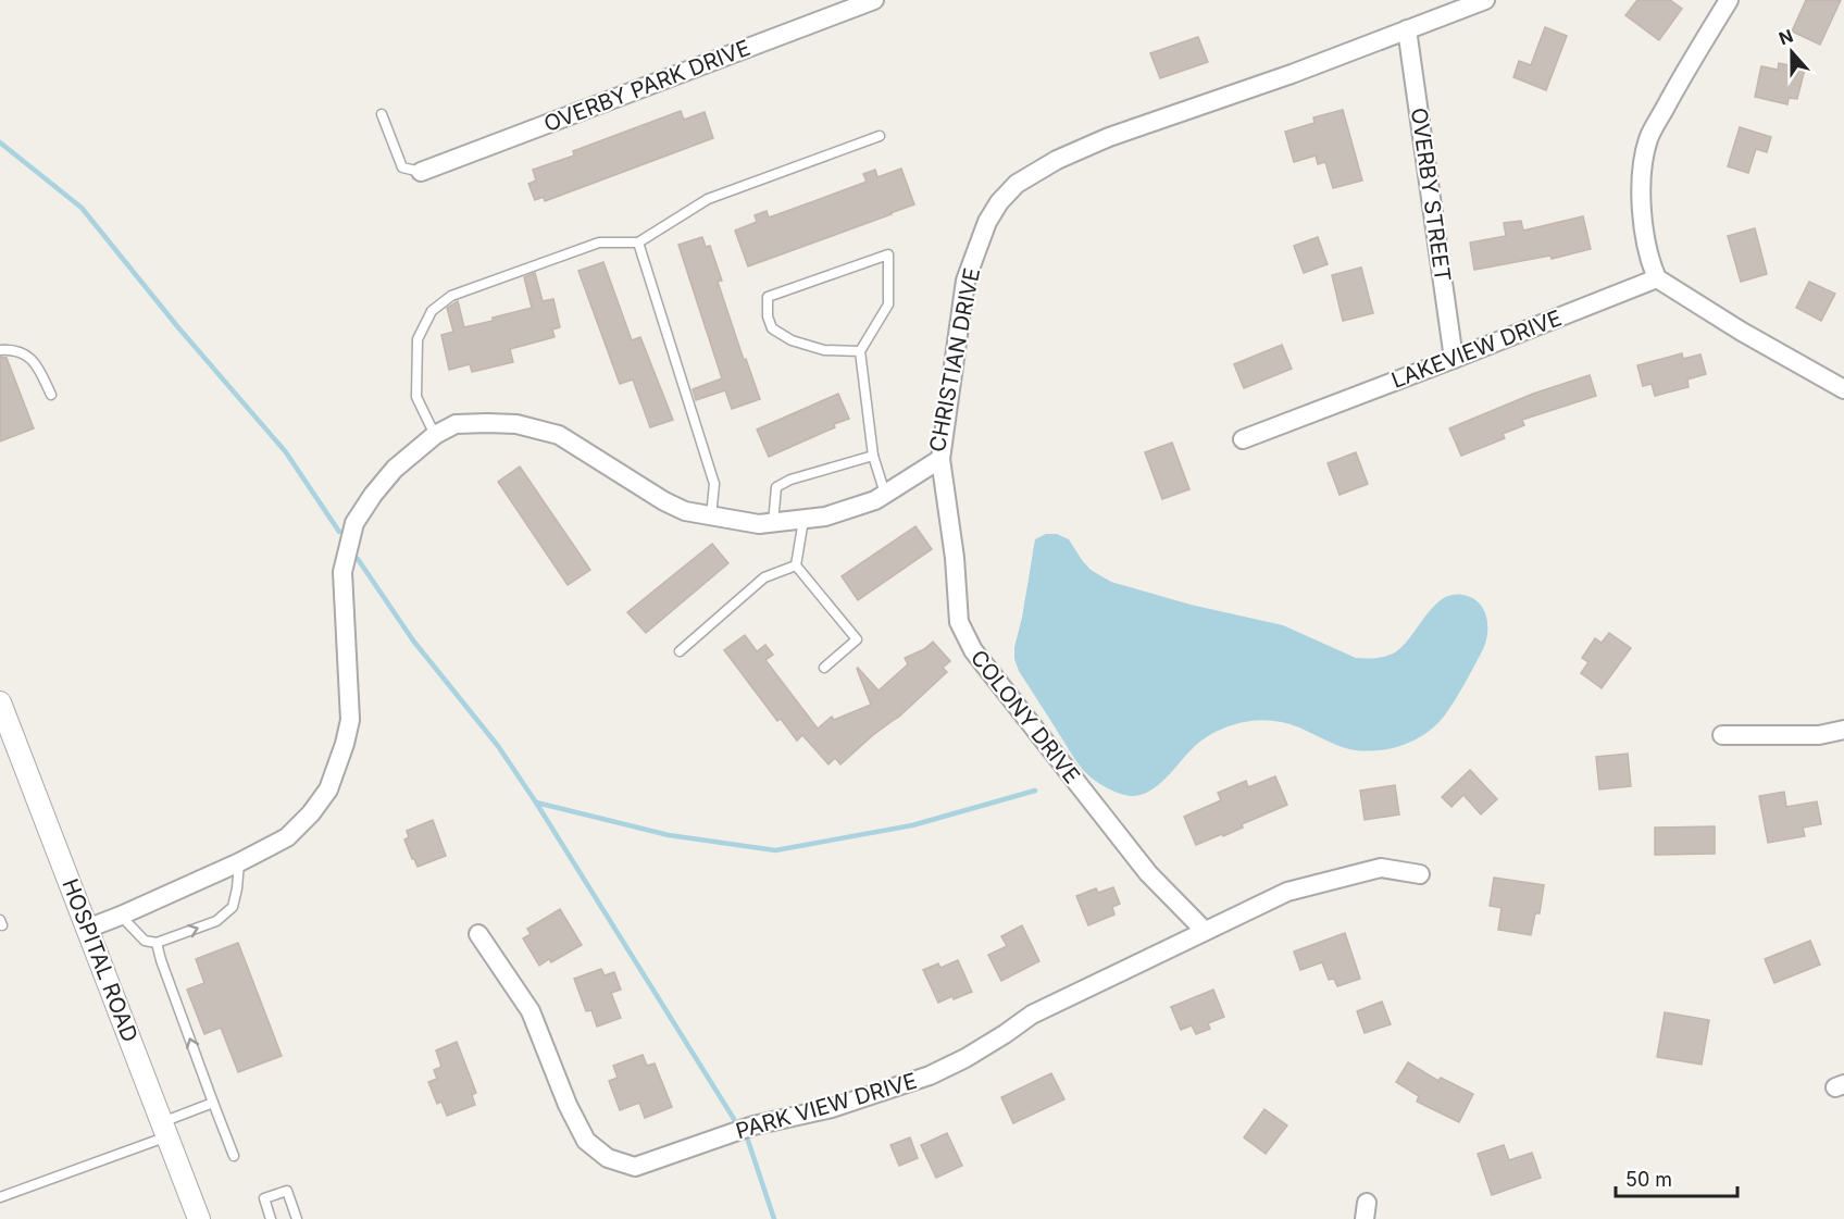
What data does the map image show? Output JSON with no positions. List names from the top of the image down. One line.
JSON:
{"streets":{"street":["OVERBY PARK DRIVE","OVERBY STREET","LAKEVIEW DRIVE","CHRISTIAN DRIVE","COLONY DRIVE","HOSPITAL ROAD","PARK VIEW DRIVE"]},"crossings":[["OVERBY STREET","LAKEVIEW DRIVE"],["OVERBY STREET","CHRISTIAN DRIVE"],["CHRISTIAN DRIVE","COLONY DRIVE"],["CHRISTIAN DRIVE","HOSPITAL ROAD"],["COLONY DRIVE","PARK VIEW DRIVE"]],"scale_bar":"50 m","north":"top"}
